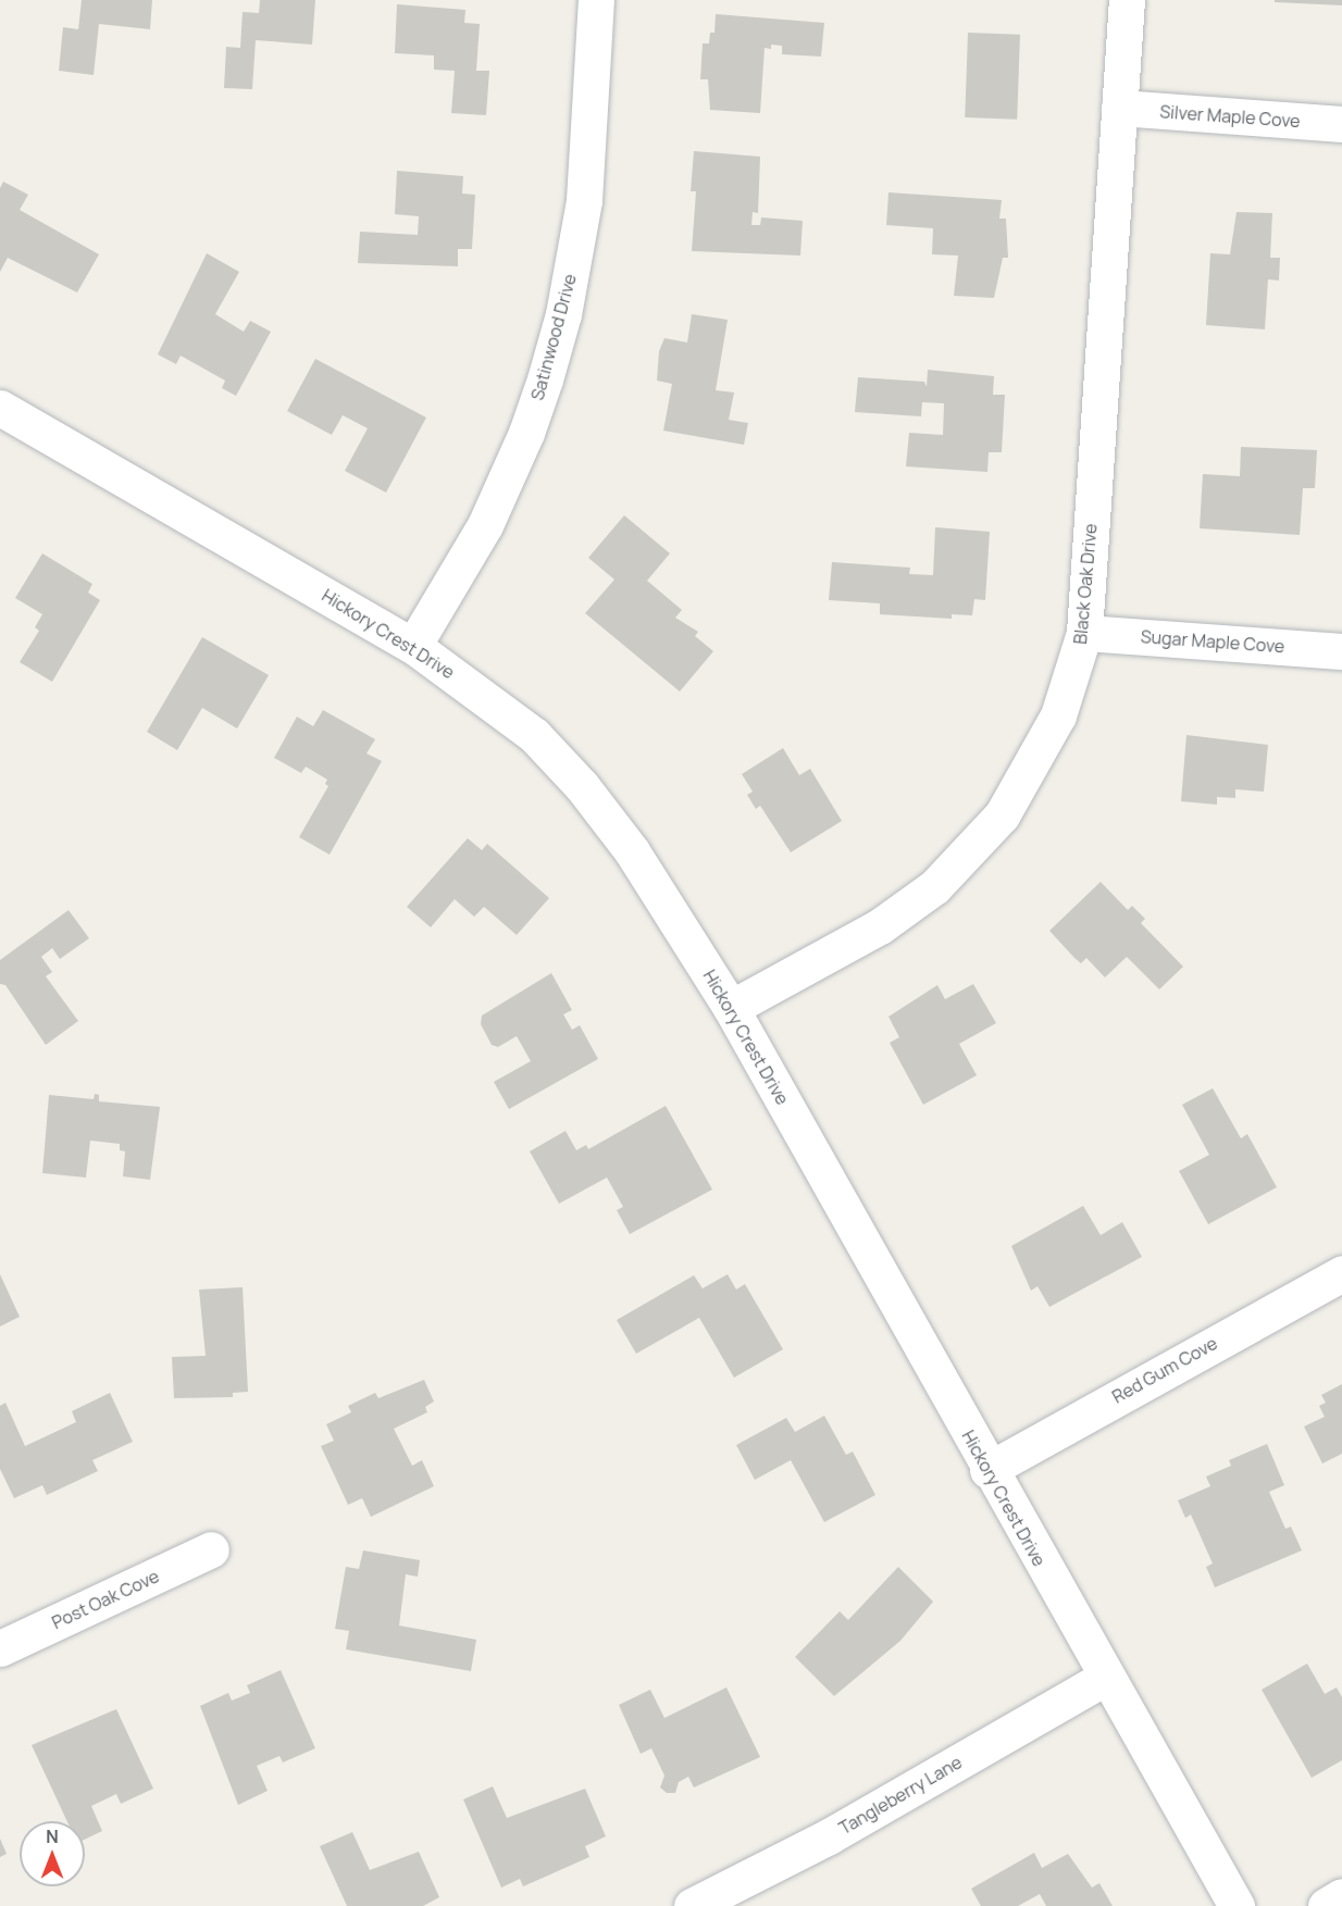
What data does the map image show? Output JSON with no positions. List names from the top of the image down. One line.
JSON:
{"streets":{"street":["Silver Maple Cove","Satinwood Drive","Black Oak Drive","Hickory Crest Drive","Sugar Maple Cove","Red Gum Cove","Post Oak Cove","Tangleberry Lane"]},"crossings":[["Silver Maple Cove","Black Oak Drive"],["Satinwood Drive","Hickory Crest Drive"],["Black Oak Drive","Hickory Crest Drive"],["Black Oak Drive","Sugar Maple Cove"],["Hickory Crest Drive","Red Gum Cove"],["Hickory Crest Drive","Tangleberry Lane"]],"north":"top"}
